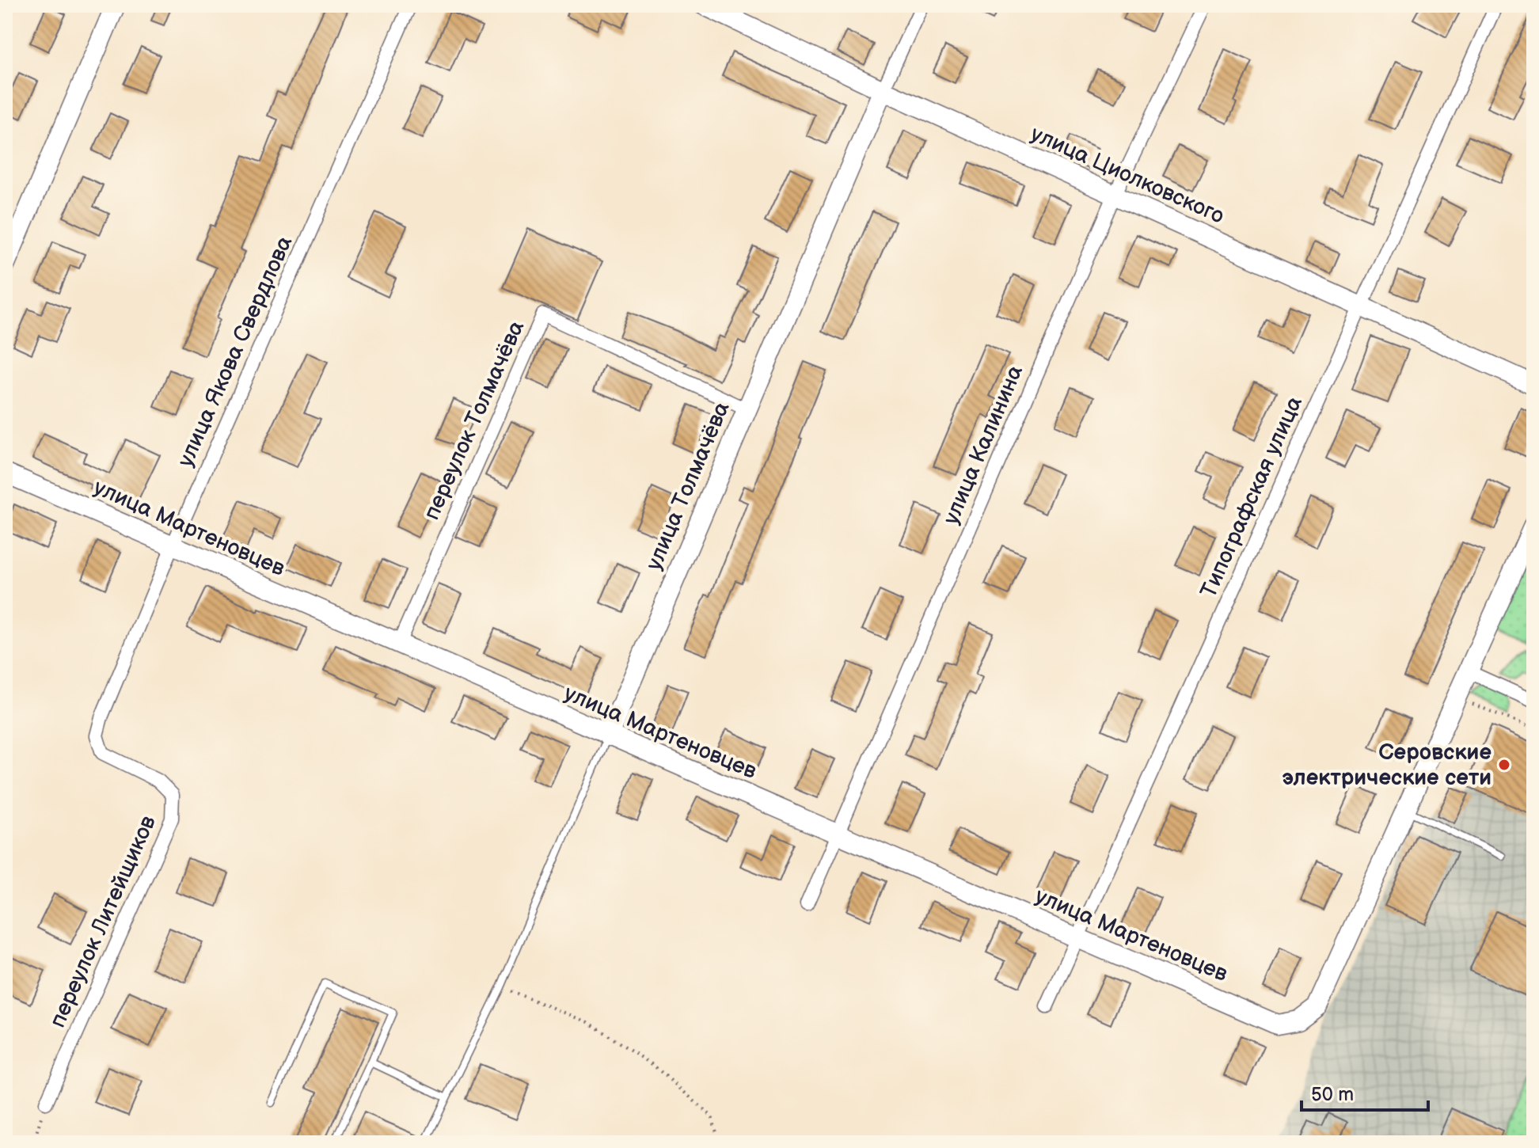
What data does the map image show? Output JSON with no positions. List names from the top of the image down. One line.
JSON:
{"streets":{"street":["улица Циолковского","улица Якова Свердлова","переулок Толмачёва","улица Калинина","улица Толмачёва","Типографская улица","улица Мартеновцев","переулок Литейщиков"]},"crossings":[["улица Циолковского","улица Калинина"],["улица Циолковского","улица Толмачёва"],["улица Циолковского","Типографская улица"],["улица Якова Свердлова","улица Мартеновцев"],["улица Якова Свердлова","переулок Литейщиков"],["переулок Толмачёва","улица Толмачёва"],["переулок Толмачёва","улица Мартеновцев"],["улица Калинина","улица Мартеновцев"],["улица Толмачёва","улица Мартеновцев"],["Типографская улица","улица Мартеновцев"]],"places":["Серовские электрические сети"],"scale_bar":"50 m"}
